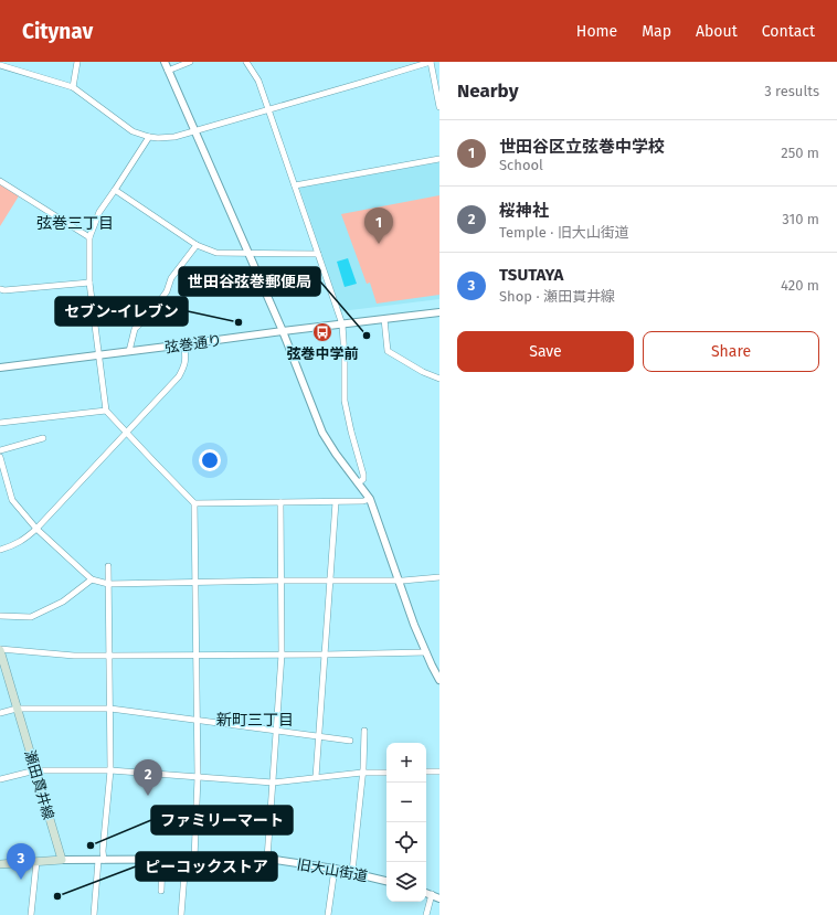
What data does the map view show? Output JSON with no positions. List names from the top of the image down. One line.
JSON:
{"streets":{"main road":["瀬田貫井線"],"street":["弦巻通り","旧大山街道"]},"crossings":[["瀬田貫井線","旧大山街道"]],"districts":["弦巻三丁目","新町三丁目"],"places":{"other":["セブン-イレブン","世田谷弦巻郵便局","ファミリーマート","ピーコックストア"],"bus stop":["弦巻中学前"]},"page":{"header":"Citynav","nav":["Home","Map","About","Contact"],"heading":["Nearby","3 results"],"list":[{"mark":"1","name":"世田谷区立弦巻中学校","note":"School","value":"250 m"},{"mark":"2","name":"桜神社","note":"Temple · 旧大山街道","value":"310 m"},{"mark":"3","name":"TSUTAYA","note":"Shop · 瀬田貫井線","value":"420 m"}],"pins":["1","2","3"],"buttons":["Save","Share"],"map_buttons":["+","−"]}}
